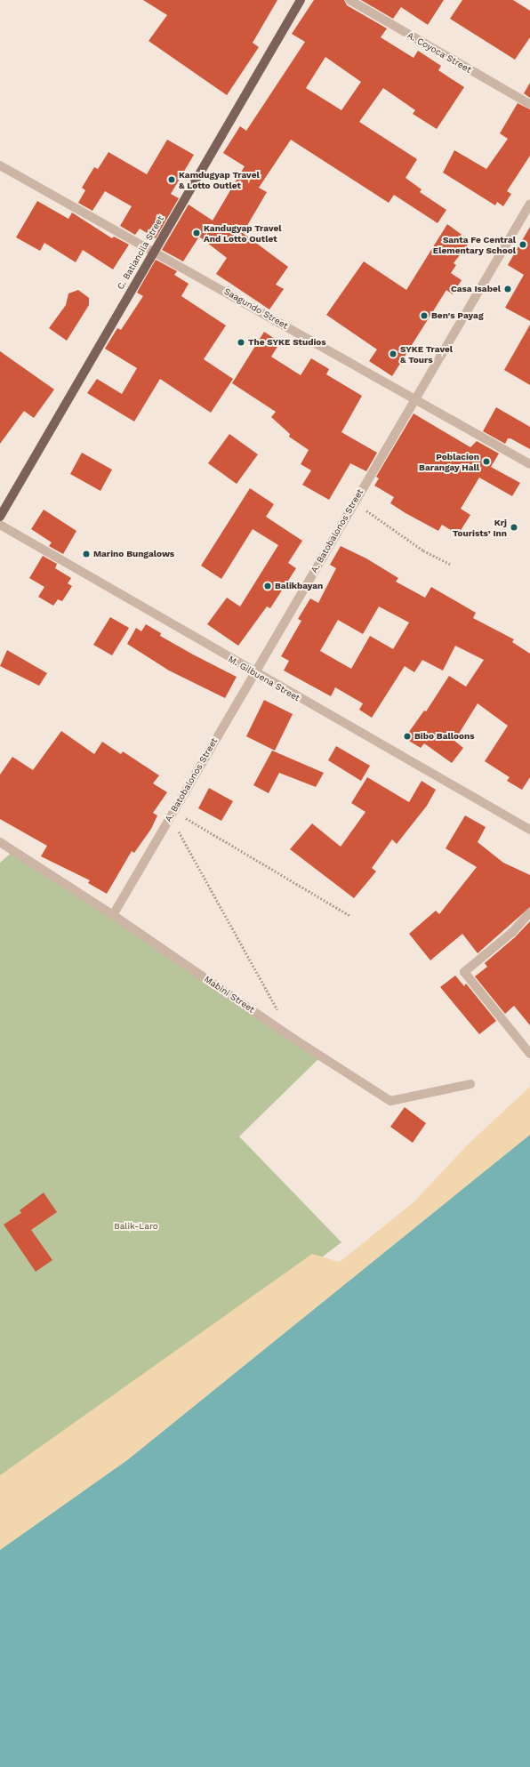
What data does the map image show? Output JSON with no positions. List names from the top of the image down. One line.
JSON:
{"streets":{"main road":["C. Batiancila Street"],"street":["A. Coyoca Street","Saagundo Street","A. Batobalonos Street","M. Gilbuena Street","Mabini Street"]},"crossings":[["C. Batiancila Street","Saagundo Street"],["Saagundo Street","A. Batobalonos Street"],["A. Batobalonos Street","M. Gilbuena Street"],["A. Batobalonos Street","Mabini Street"]],"parks":["Balik-Laro"],"places":["Kamdugyap Travel & Lotto Outlet","Kandugyap Travel And Lotto Outlet","Santa Fe Central Elementary School","Casa Isabel","Ben's Payag","The SYKE Studios","SYKE Travel & Tours","Poblacion Barangay Hall","Krj Tourists’ Inn","Marino Bungalows","Balikbayan","Bibo Balloons"]}
